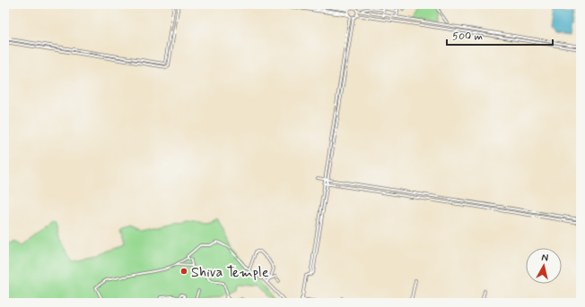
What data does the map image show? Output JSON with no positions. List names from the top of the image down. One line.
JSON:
{"places":["Shiva Temple"],"scale_bar":"500 m","north":"top"}
